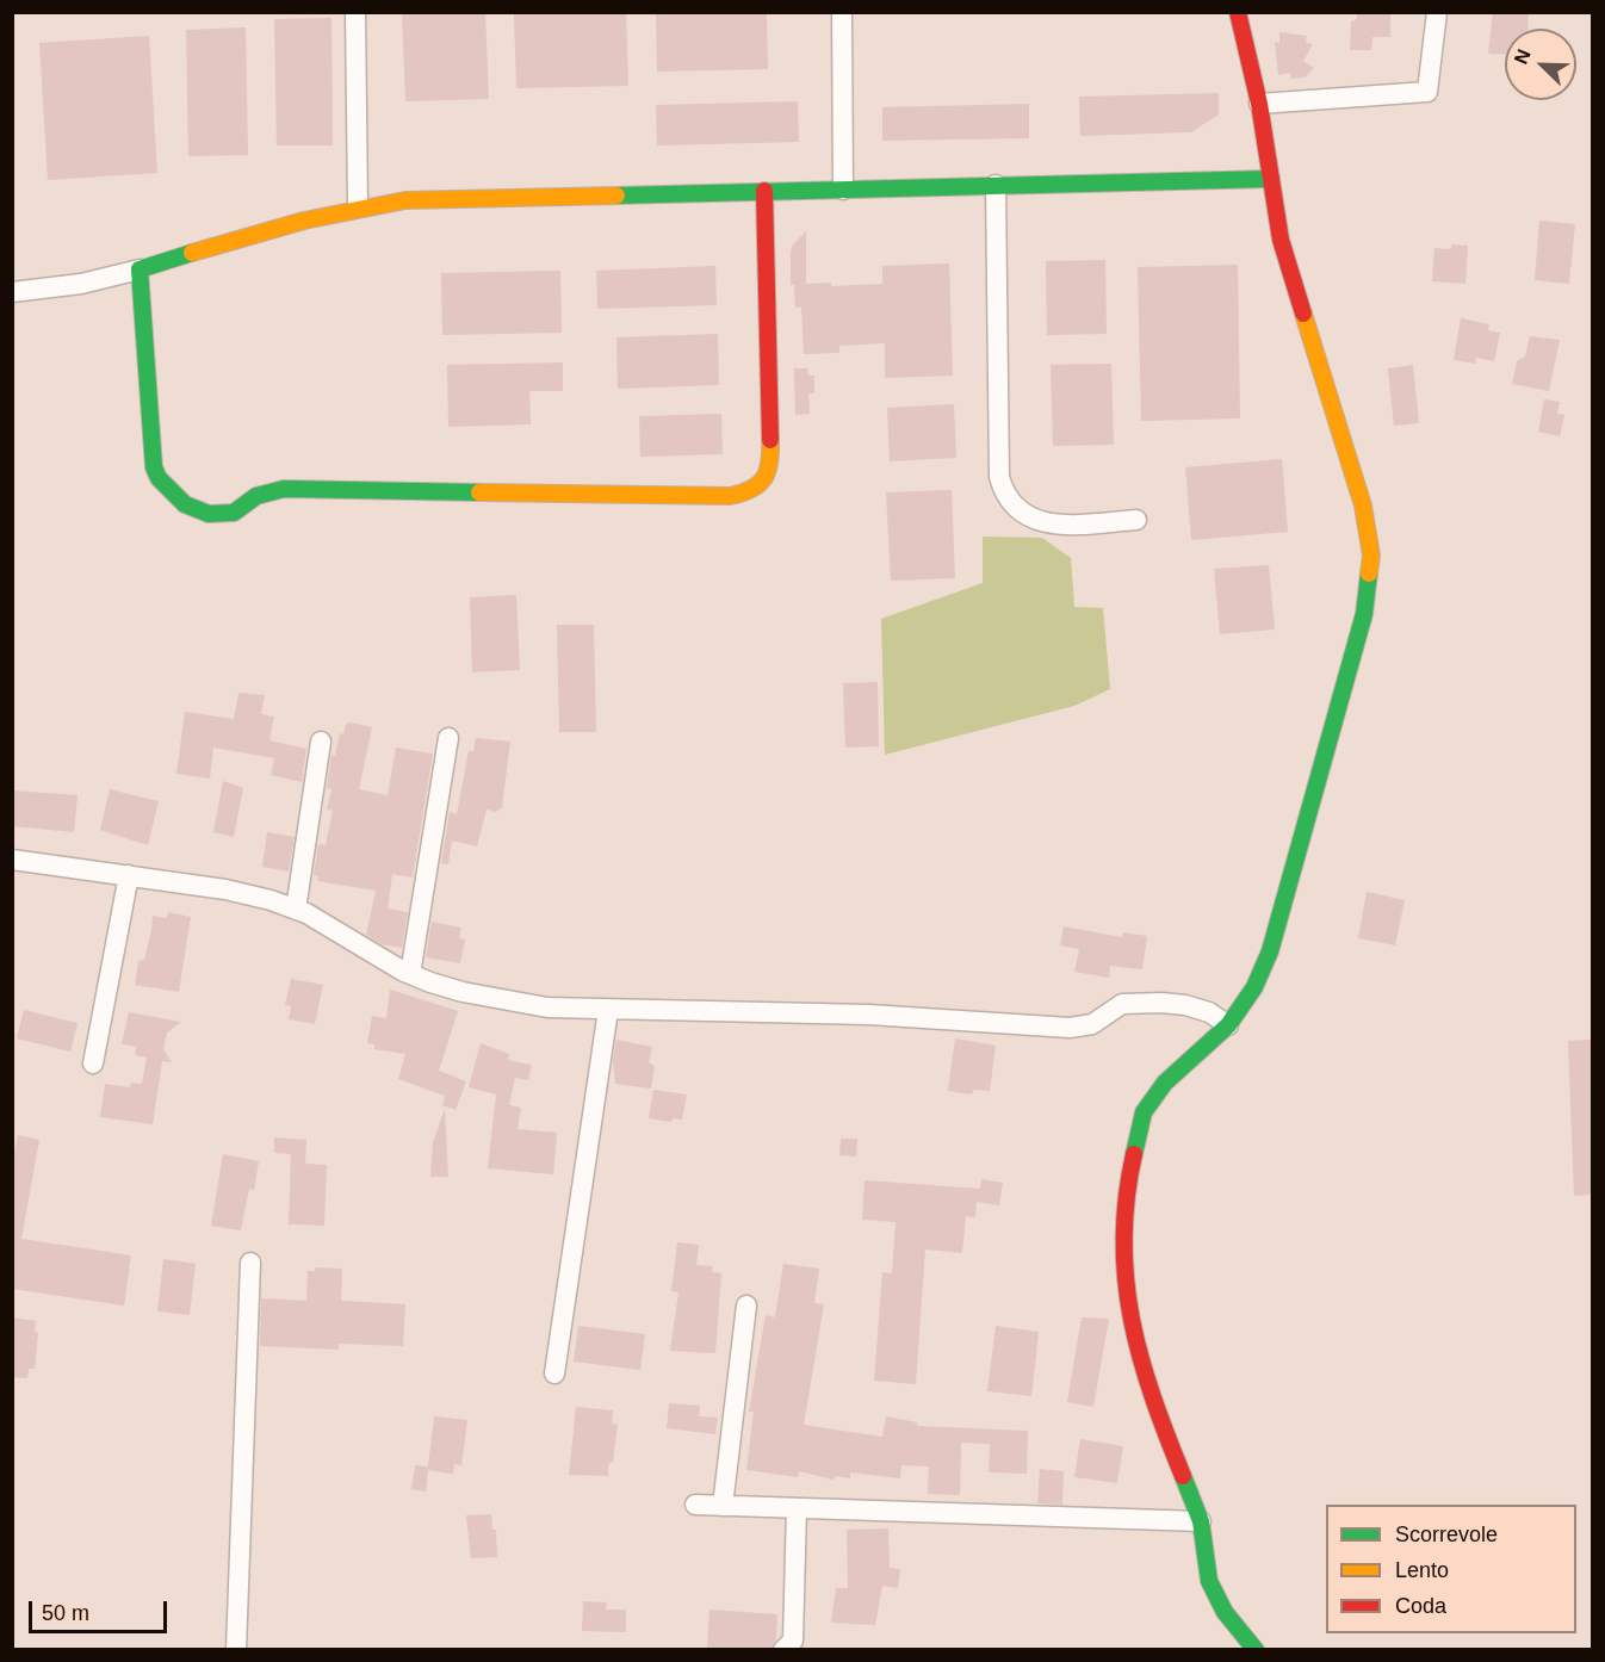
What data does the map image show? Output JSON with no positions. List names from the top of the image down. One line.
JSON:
{"legend":["Scorrevole","Lento","Coda"],"scale_bar":"50 m","north":"top left"}
